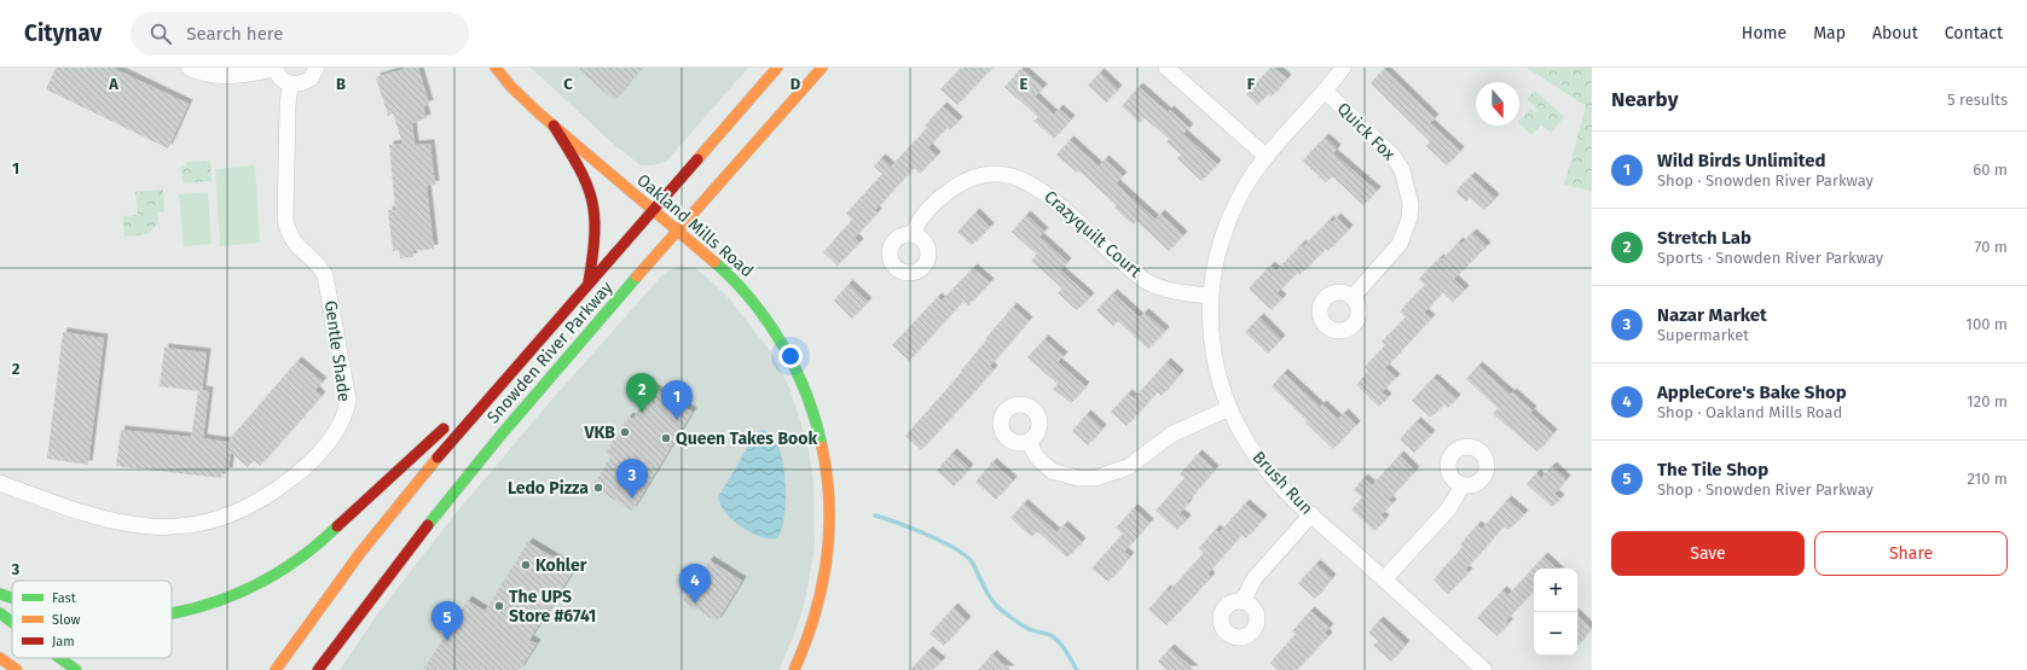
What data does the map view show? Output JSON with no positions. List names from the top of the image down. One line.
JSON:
{"streets":{"main road":["Oakland Mills Road","Snowden River Parkway"],"street":["Quick Fox","Crazyquilt Court","Gentle Shade","Brush Run"]},"crossings":[["Quick Fox","Brush Run"],["Oakland Mills Road","Snowden River Parkway"],["Crazyquilt Court","Brush Run"]],"places":["VKB","Queen Takes Book","Ledo Pizza","Kohler","The UPS Store #6741"],"legend":["Fast","Slow","Jam"],"north":"bottom","page":{"header":"Citynav","search":"Search here","nav":["Home","Map","About","Contact"],"heading":["Nearby","5 results"],"list":[{"mark":"1","name":"Wild Birds Unlimited","note":"Shop · Snowden River Parkway","value":"60 m"},{"mark":"2","name":"Stretch Lab","note":"Sports · Snowden River Parkway","value":"70 m"},{"mark":"3","name":"Nazar Market","note":"Supermarket","value":"100 m"},{"mark":"4","name":"AppleCore's Bake Shop","note":"Shop · Oakland Mills Road","value":"120 m"},{"mark":"5","name":"The Tile Shop","note":"Shop · Snowden River Parkway","value":"210 m"}],"pins":["2","1","3","4","5"],"buttons":["Save","Share"],"map_buttons":["+","−"]},"grid":{"columns":["A","B","C","D","E","F"],"rows":["1","2","3"]}}
